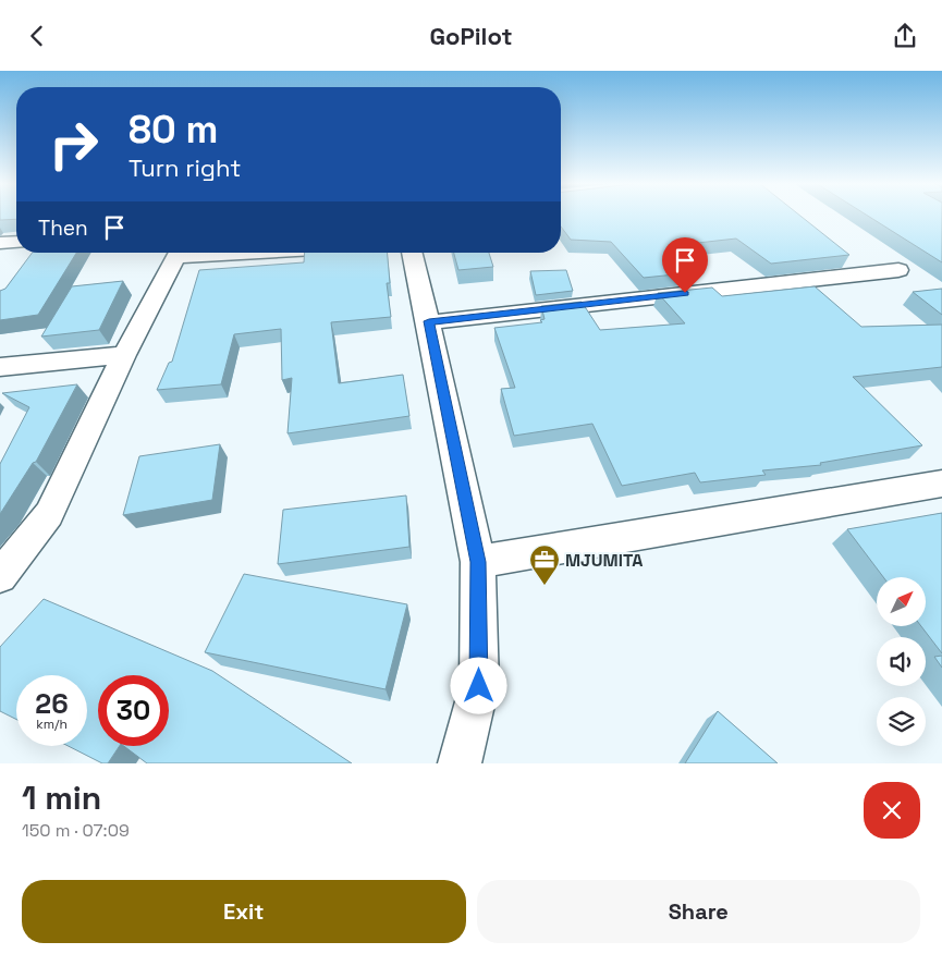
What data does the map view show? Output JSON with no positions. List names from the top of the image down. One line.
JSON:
{"places":{"office":["MJUMITA"]},"north":"top right","page":{"header":"GoPilot","turn":["80 m","Turn right"],"then":"Then","speed":"26 km/h","limit":"30","heading":["1 min","150 m · 07:09"],"buttons":["Exit","Share"]}}
